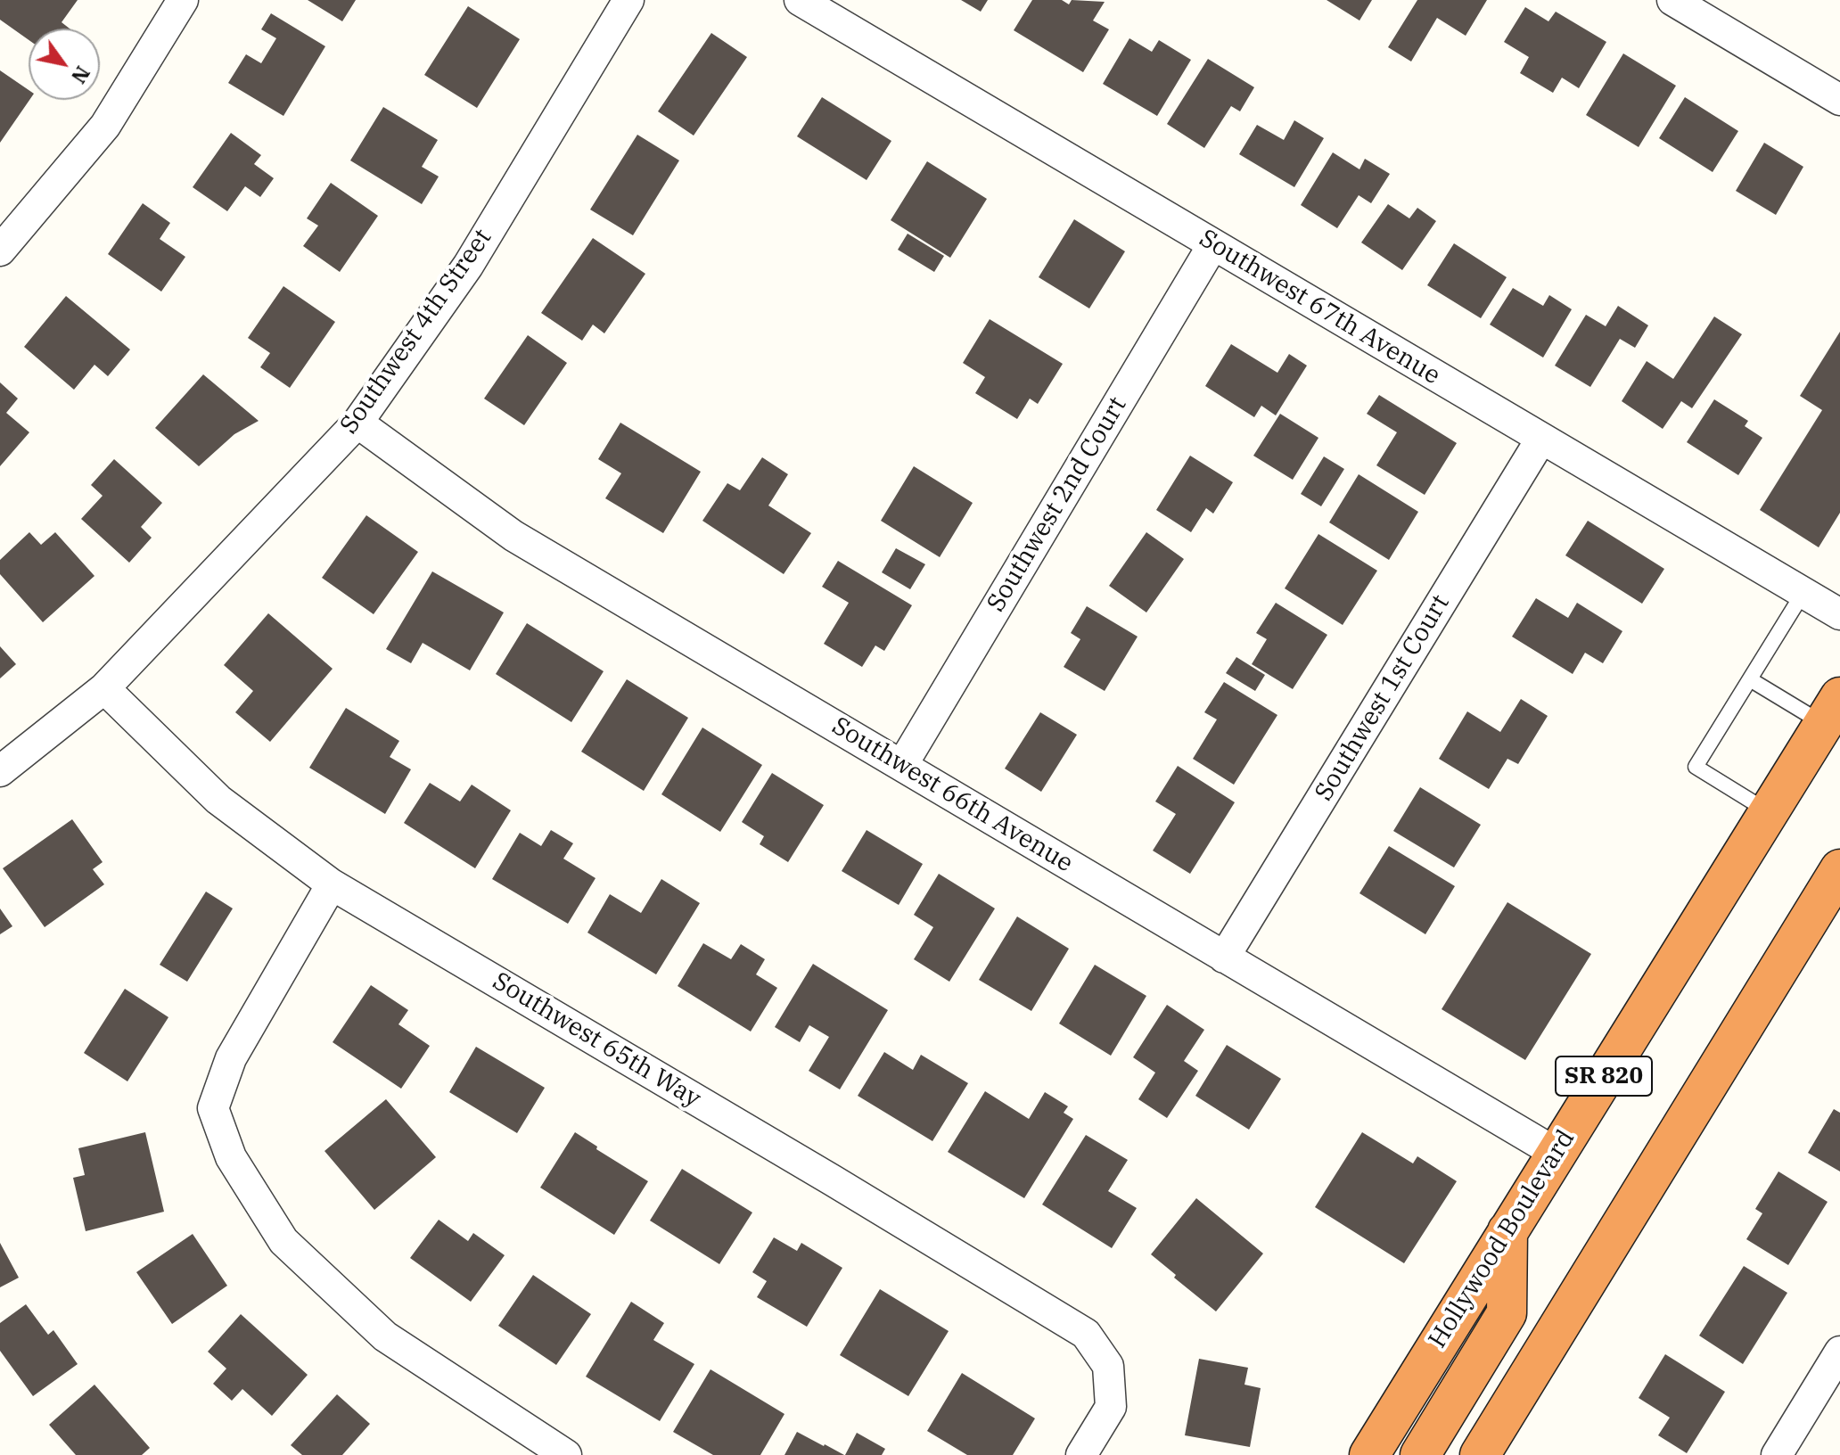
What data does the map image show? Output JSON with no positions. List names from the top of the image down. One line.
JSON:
{"streets":{"highway":["SR 820","Hollywood Boulevard"],"street":["Southwest 67th Avenue","Southwest 4th Street","Southwest 2nd Court","Southwest 1st Court","Southwest 66th Avenue","Southwest 65th Way"]},"crossings":[["Southwest 67th Avenue","Southwest 2nd Court"],["Southwest 67th Avenue","Southwest 1st Court"],["Southwest 4th Street","Southwest 66th Avenue"],["Southwest 4th Street","Southwest 65th Way"],["Southwest 2nd Court","Southwest 66th Avenue"],["Southwest 1st Court","Southwest 66th Avenue"],["Southwest 66th Avenue","Hollywood Boulevard"]],"north":"bottom right"}
